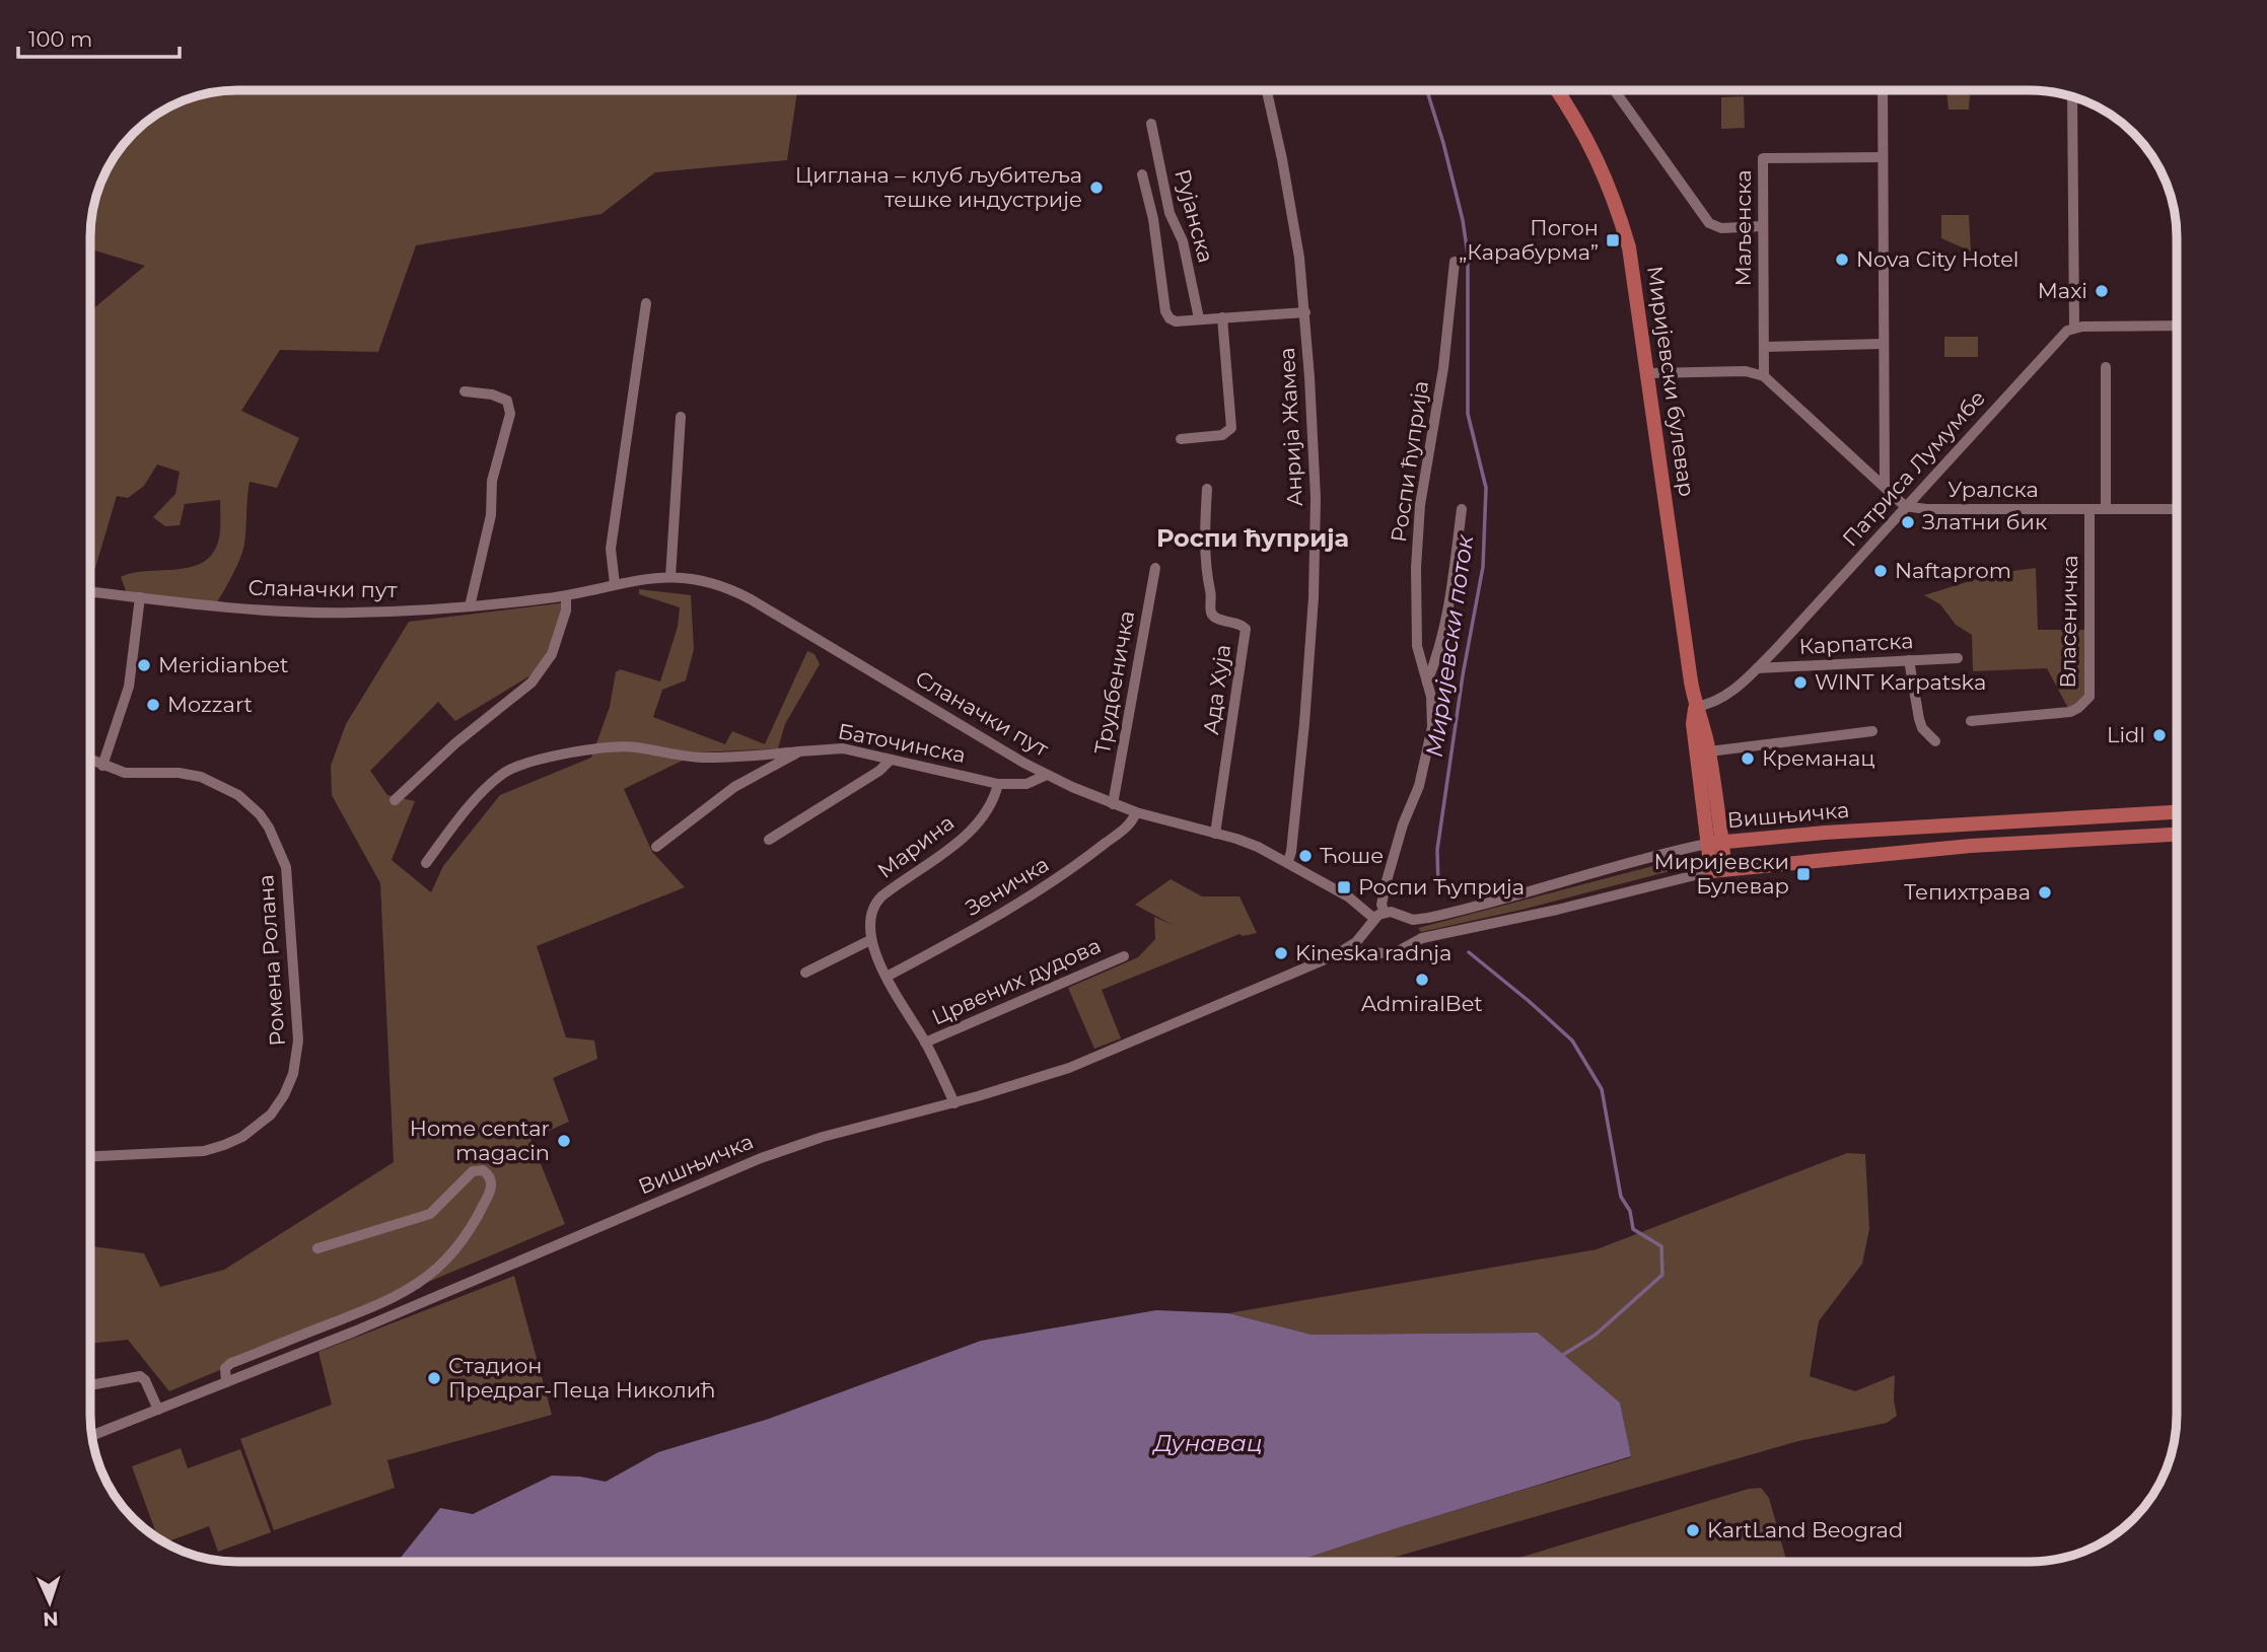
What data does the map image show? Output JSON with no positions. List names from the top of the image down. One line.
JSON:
{"streets":{"main road":["Миријевски булевар","Вишњичка"],"street":["Рујанска","Маљенска","Анрија Жамеа","Роспи ћуприја","Патриса Лумумбе","Уралска","Сланачки пут","Власеничка","Карпатска","Трудбеничка","Ада Хуја","Баточинска","Марина","Зеничка","Ромена Ролана","Црвених дудова"]},"crossings":[["Миријевски булевар","Патриса Лумумбе"],["Миријевски булевар","Вишњичка"],["Анрија Жамеа","Сланачки пут"],["Роспи ћуприја","Сланачки пут"],["Роспи ћуприја","Вишњичка"],["Патриса Лумумбе","Уралска"],["Патриса Лумумбе","Карпатска"],["Уралска","Власеничка"],["Сланачки пут","Трудбеничка"],["Сланачки пут","Ада Хуја"],["Сланачки пут","Вишњичка"],["Сланачки пут","Зеничка"],["Баточинска","Марина"]],"districts":["Роспи ћуприја"],"water":["Миријевски поток","Дунавац"],"places":{"other":["Циглана – клуб љубитеља тешке индустрије","Nova City Hotel","Maxi","Златни бик","Naftaprom","Meridianbet","WINT Karpatska","Mozzart","Lidl","Креманац","Ћоше","Тепихтрава","Kineska radnja","AdmiralBet","Home centar magacin","Стадион Предраг-Пеца Николић","KartLand Beograd"],"transit":["Погон „Карабурма”","Миријевски Булевар","Роспи Ћуприја"]},"scale_bar":"100 m","north":"bottom"}
